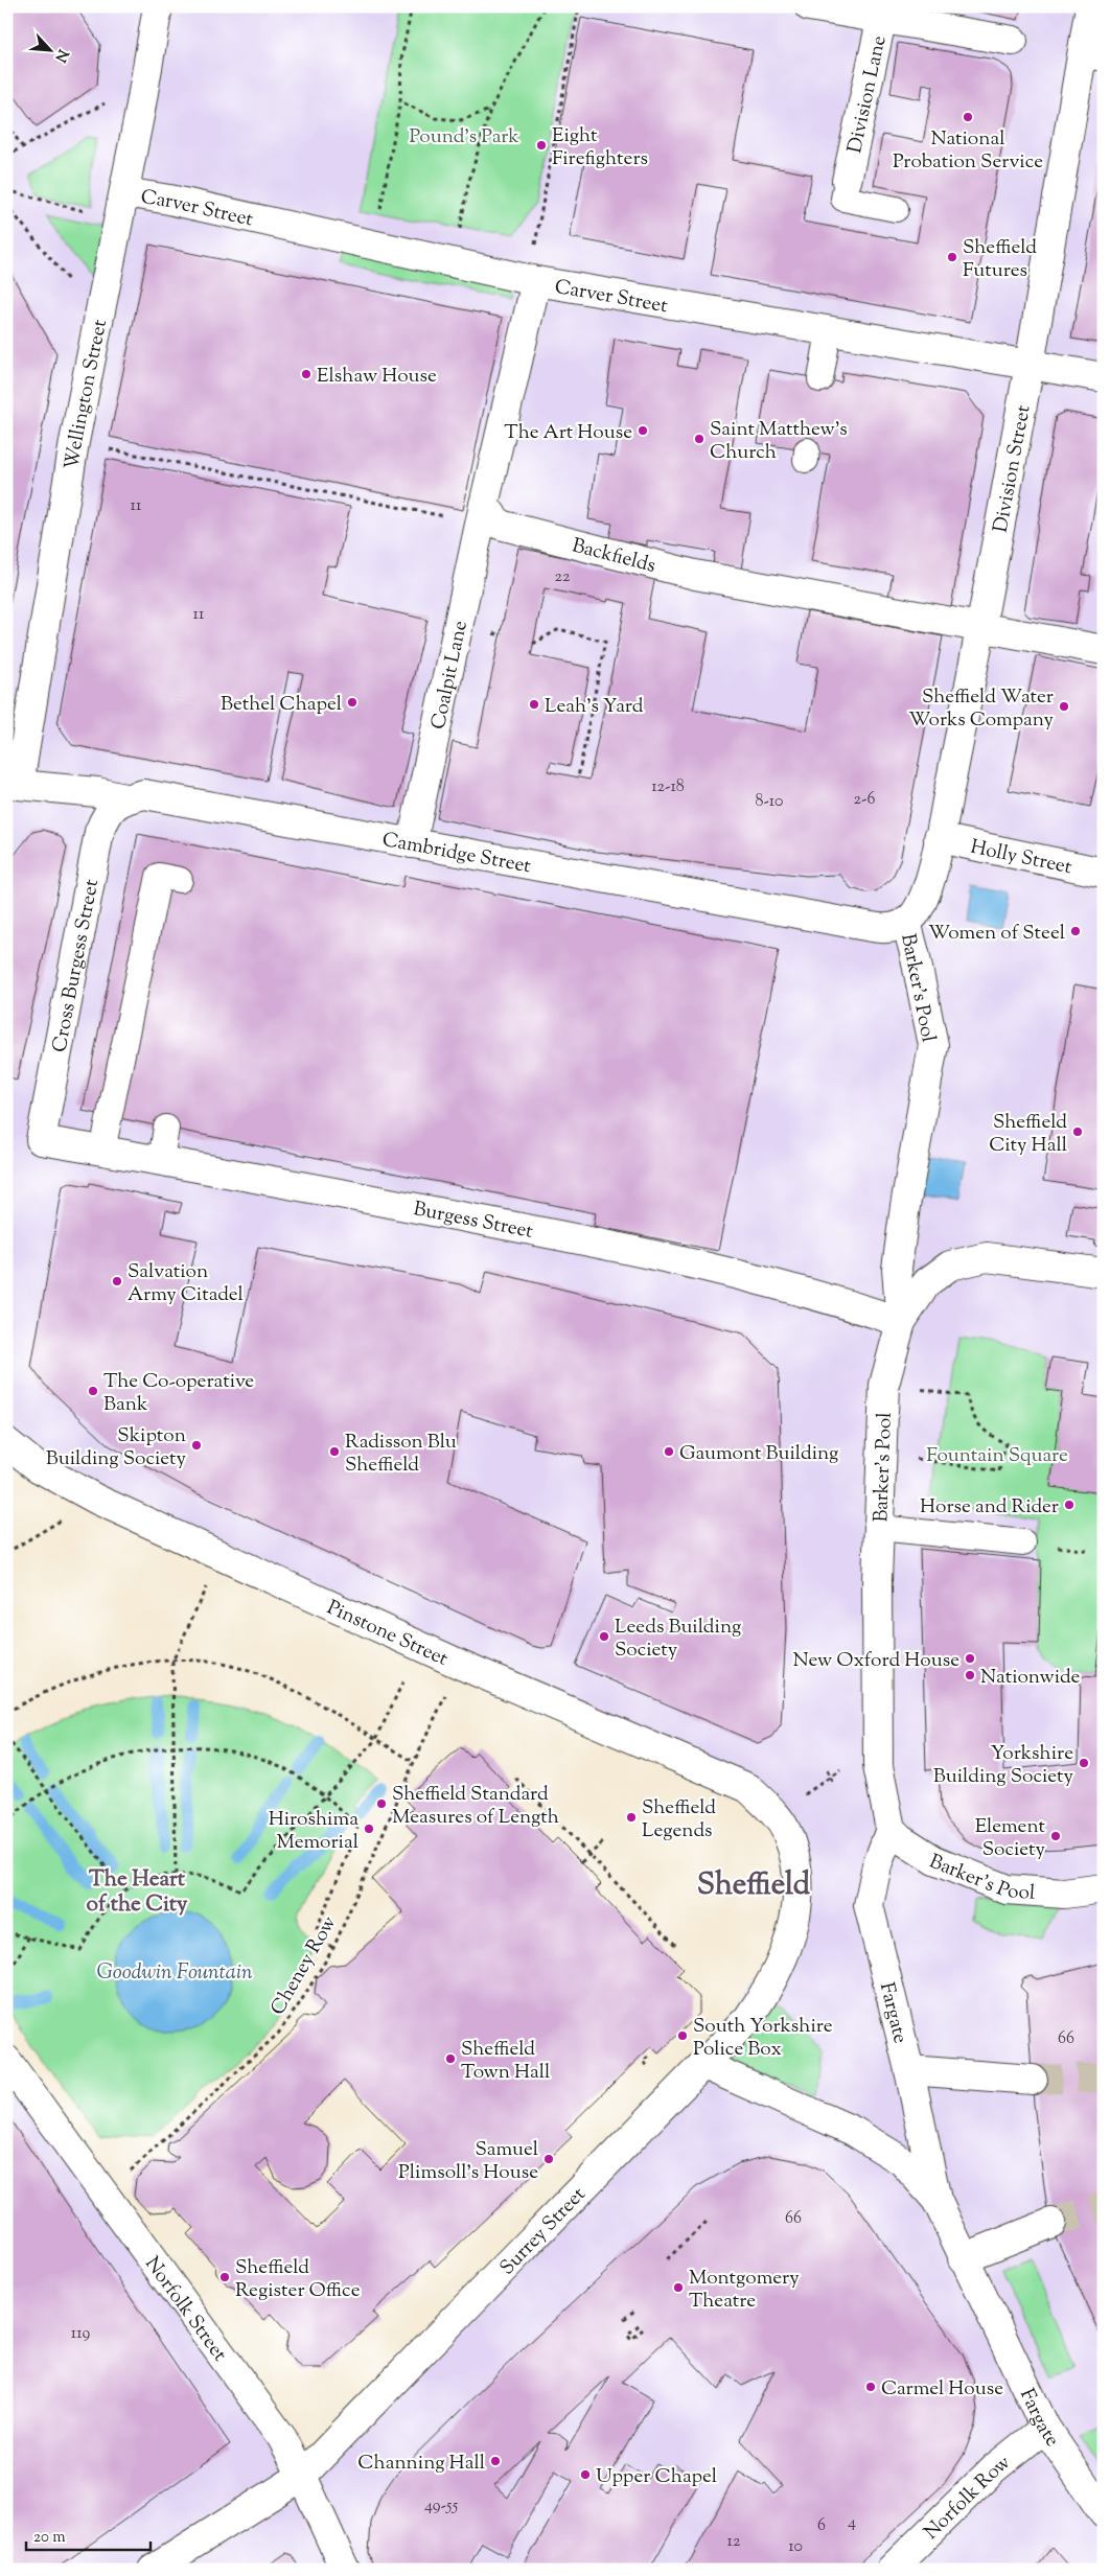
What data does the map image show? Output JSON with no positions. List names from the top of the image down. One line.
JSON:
{"streets":{"street":["Division Lane","Carver Street","Wellington Street","Division Street","Backfields","Coalpit Lane","Cambridge Street","Holly Street","Cross Burgess Street","Barker's Pool","Burgess Street","Pinstone Street","Fargate","Surrey Street","Norfolk Street","Norfolk Row"],"path":["Cheney Row"]},"crossings":[["Carver Street","Wellington Street"],["Carver Street","Division Street"],["Wellington Street","Cambridge Street"],["Division Street","Backfields"],["Division Street","Cambridge Street"],["Division Street","Holly Street"],["Division Street","Barker's Pool"],["Backfields","Coalpit Lane"],["Coalpit Lane","Cambridge Street"],["Cambridge Street","Cross Burgess Street"],["Cambridge Street","Barker's Pool"],["Cross Burgess Street","Burgess Street"],["Barker's Pool","Burgess Street"],["Barker's Pool","Fargate"],["Pinstone Street","Cheney Row"],["Pinstone Street","Surrey Street"],["Cheney Row","Norfolk Street"],["Fargate","Surrey Street"],["Fargate","Norfolk Row"],["Surrey Street","Norfolk Street"]],"districts":["The Heart of the City","Sheffield"],"water":["Goodwin Fountain"],"parks":["Pound's Park","Fountain Square"],"places":["National Probation Service","Eight Firefighters","Sheffield Futures","Elshaw House","The Art House","Saint Matthew's Church","Bethel Chapel","Leah's Yard","Sheffield Water Works Company","Women of Steel","Sheffield City Hall","Salvation Army Citadel","The Co-operative Bank","Skipton Building Society","Radisson Blu Sheffield","Gaumont Building","Horse and Rider","Leeds Building Society","New Oxford House","Nationwide","Yorkshire Building Society","Sheffield Standard Measures of Length","Sheffield Legends","Hiroshima Memorial","Element Society","South Yorkshire Police Box","Sheffield Town Hall","Samuel Plimsoll's House","Sheffield Register Office","Montgomery Theatre","Carmel House","Channing Hall","Upper Chapel"],"house_numbers":["11","22","11","12-18","2-6","8-10","66","66","119","49-55","4","6","12","10"],"scale_bar":"20 m","north":"bottom right"}
